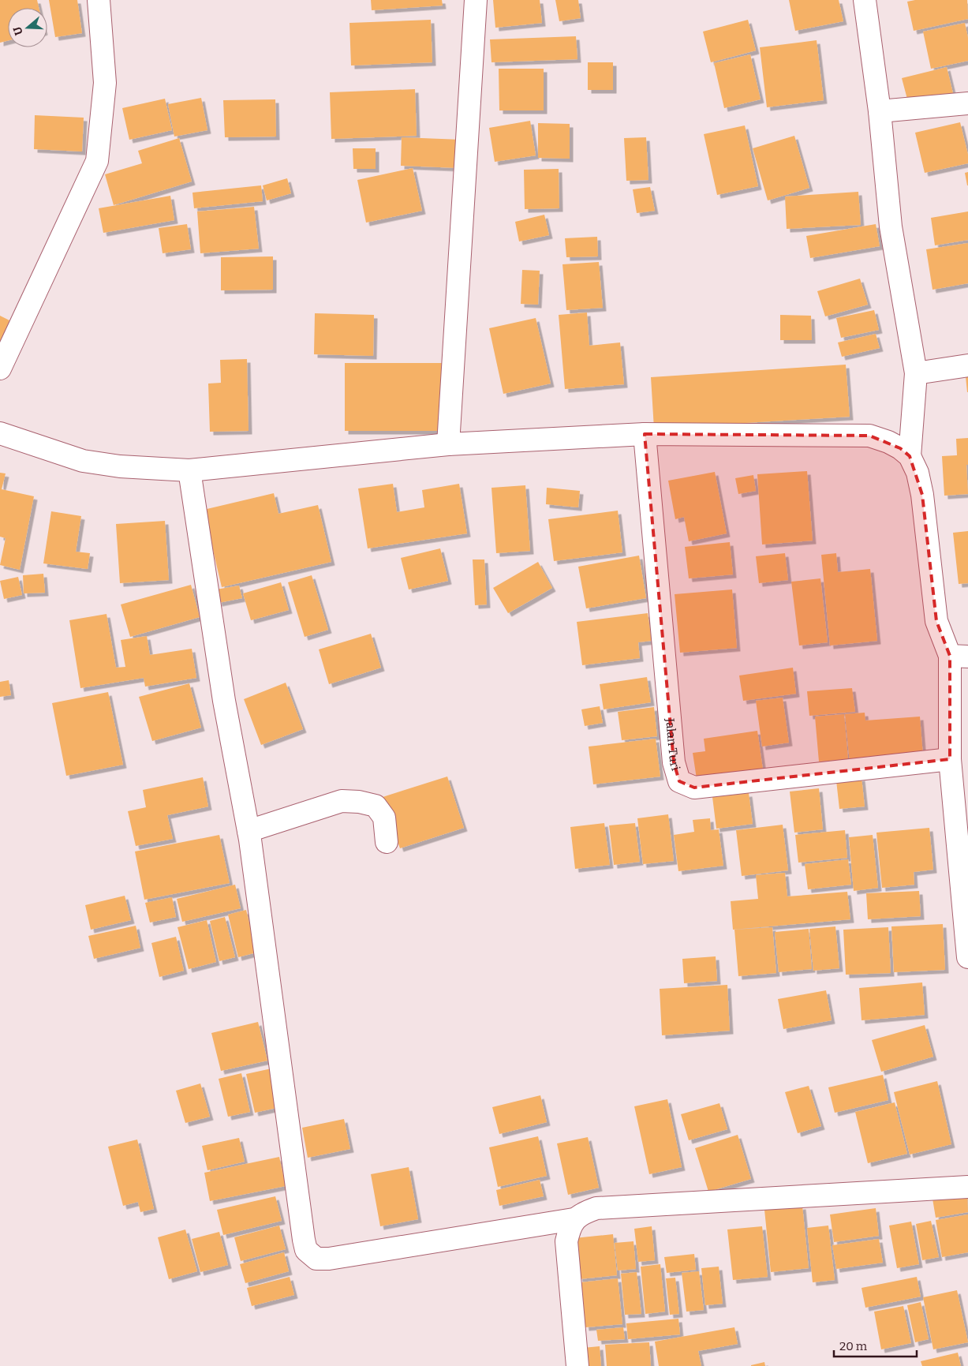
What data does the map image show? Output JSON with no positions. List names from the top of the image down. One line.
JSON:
{"streets":{"street":["Jalan Turi"]},"scale_bar":"20 m","north":"left"}
